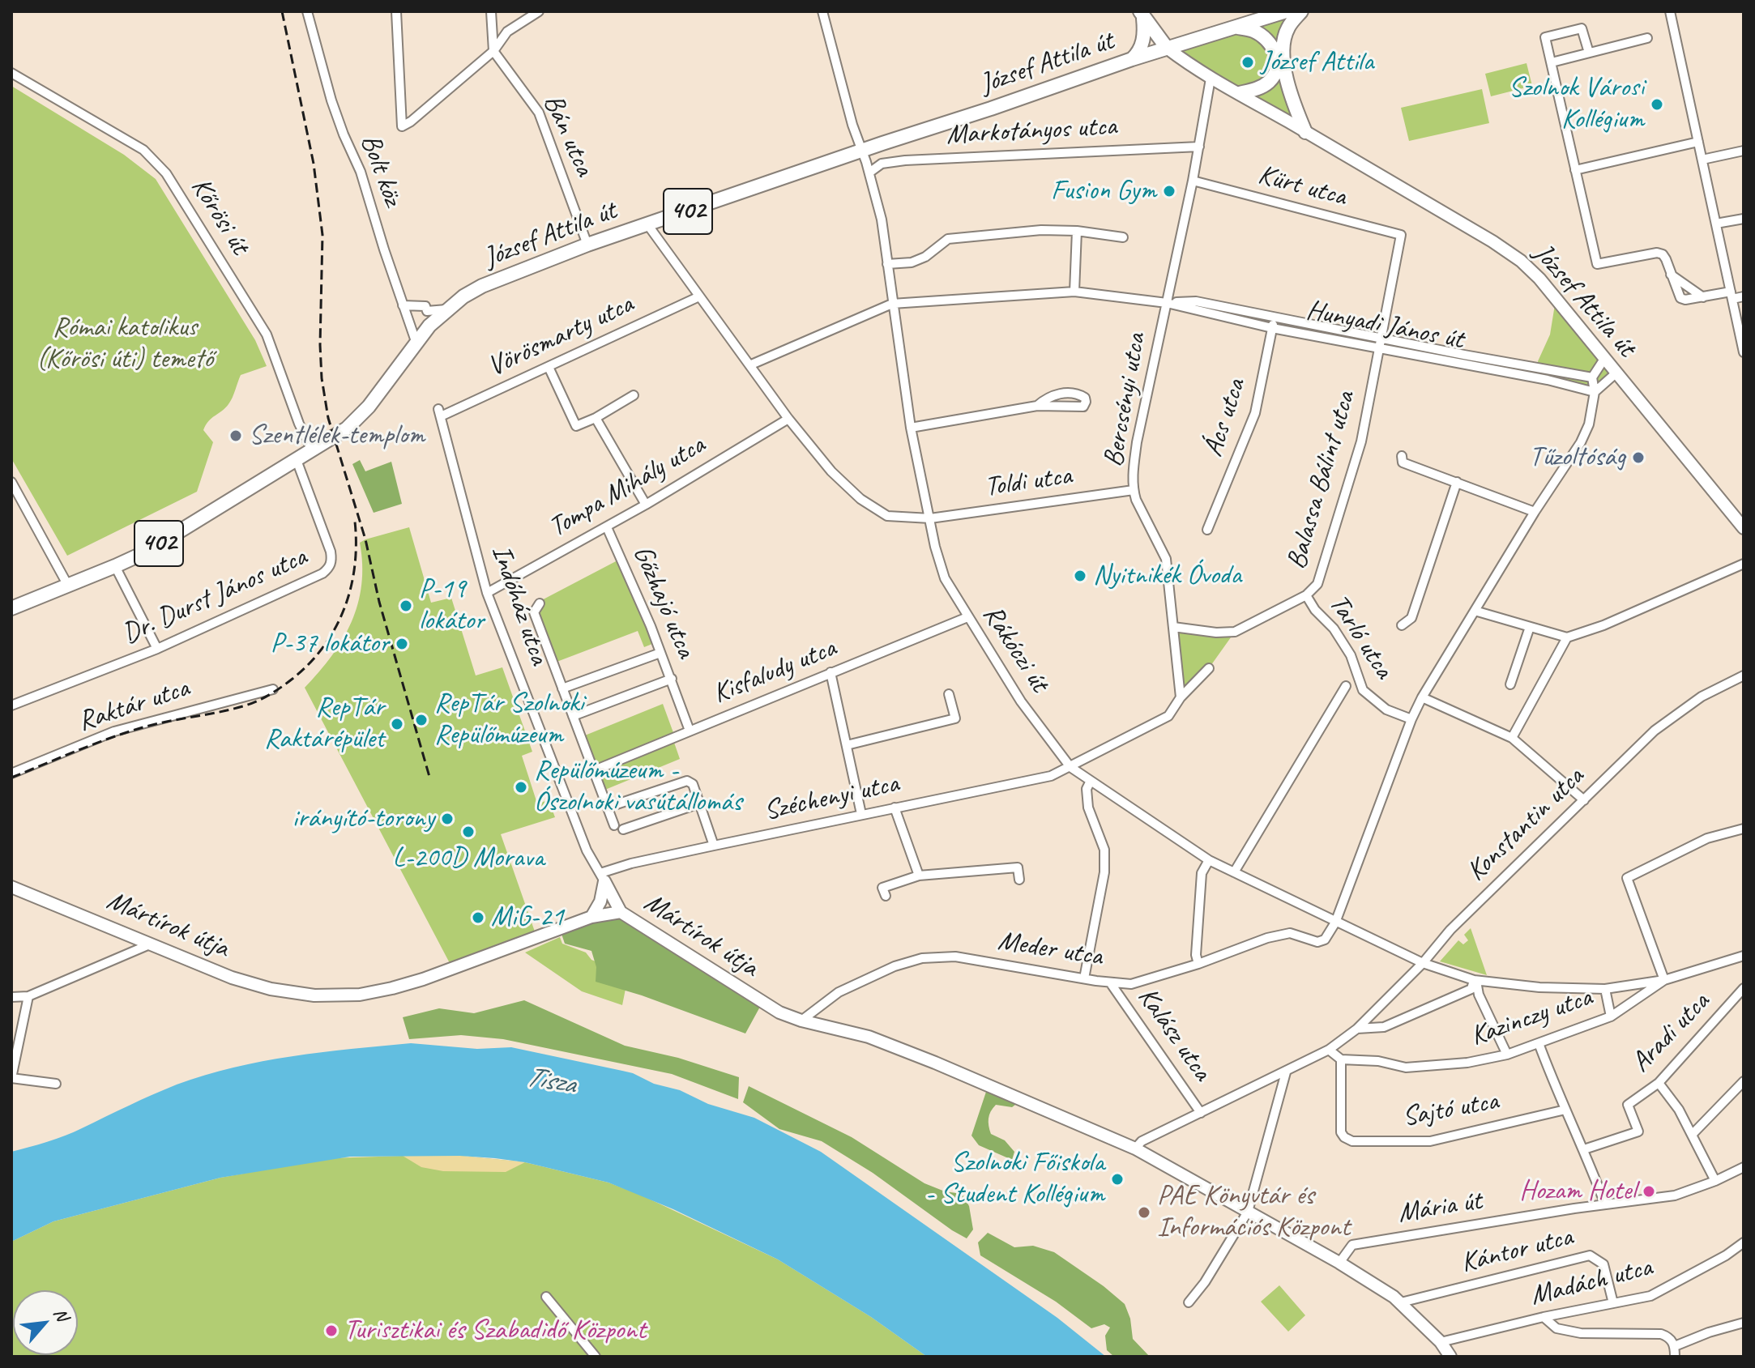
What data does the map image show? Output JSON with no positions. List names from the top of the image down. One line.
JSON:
{"streets":{"main road":["József Attila út","402"],"street":["Markotányos utca","Bán utca","Bolt köz","Kürt utca","Kőrösi út","Hunyadi János út","Vörösmarty utca","Bercsényi utca","Ács utca","Balassa Bálint utca","Toldi utca","Tompa Mihály utca","Dr. Durst János utca","Gőzhajó utca","Indóház utca","Tarló utca","Rákóczi út","Kisfaludy utca","Raktár utca","Széchenyi utca","Konstantin utca","Mártírok útja","Meder utca","Kazinczy utca","Aradi utca","Kalász utca","Sajtó utca","Mária út","Kántor utca","Madách utca"]},"crossings":[["József Attila út","Bán utca"],["József Attila út","Bolt köz"],["József Attila út","402"],["József Attila út","Bercsényi utca"],["József Attila út","Toldi utca"],["József Attila út","Rákóczi út"],["Markotányos utca","Bercsényi utca"],["Markotányos utca","Rákóczi út"],["Bolt köz","402"],["Kürt utca","Bercsényi utca"],["Kürt utca","Balassa Bálint utca"],["402","Kőrösi út"],["402","Dr. Durst János utca"],["Hunyadi János út","Bercsényi utca"],["Hunyadi János út","Ács utca"],["Hunyadi János út","Balassa Bálint utca"],["Hunyadi János út","Toldi utca"],["Hunyadi János út","Rákóczi út"],["Vörösmarty utca","Toldi utca"],["Vörösmarty utca","Indóház utca"],["Bercsényi utca","Balassa Bálint utca"],["Bercsényi utca","Toldi utca"],["Balassa Bálint utca","Tarló utca"],["Toldi utca","Tompa Mihály utca"],["Toldi utca","Rákóczi út"],["Tompa Mihály utca","Gőzhajó utca"],["Tompa Mihály utca","Indóház utca"],["Gőzhajó utca","Kisfaludy utca"],["Indóház utca","Széchenyi utca"],["Rákóczi út","Kisfaludy utca"],["Rákóczi út","Széchenyi utca"],["Rákóczi út","Konstantin utca"],["Rákóczi út","Meder utca"],["Rákóczi út","Kazinczy utca"],["Konstantin utca","Mártírok útja"],["Konstantin utca","Kalász utca"],["Mártírok útja","Meder utca"],["Mártírok útja","Mária út"],["Mártírok útja","Kántor utca"],["Mártírok útja","Madách utca"],["Meder utca","Kalász utca"],["Kazinczy utca","Sajtó utca"],["Kántor utca","Madách utca"]],"water":["Tisza"],"parks":["Római katolikus (Kőrösi úti) temető"],"places":["József Attila","Szolnok Városi Kollégium","Fusion Gym","Szentlélek-templom","Tűzoltóság","Nyitnikék Óvoda","P-19 lokátor","P-37 lokátor","RepTár Szolnoki Repülőmúzeum","RepTár Raktárépület","Repülőmúzeum - Ószolnoki vasútállomás","irányító-torony","L-200D Morava","MiG-21","Szolnoki Főiskola - Student Kollégium","Hozam Hotel","PAE Könyvtár és Információs Központ","Turisztikai és Szabadidő Központ"],"north":"top right"}
